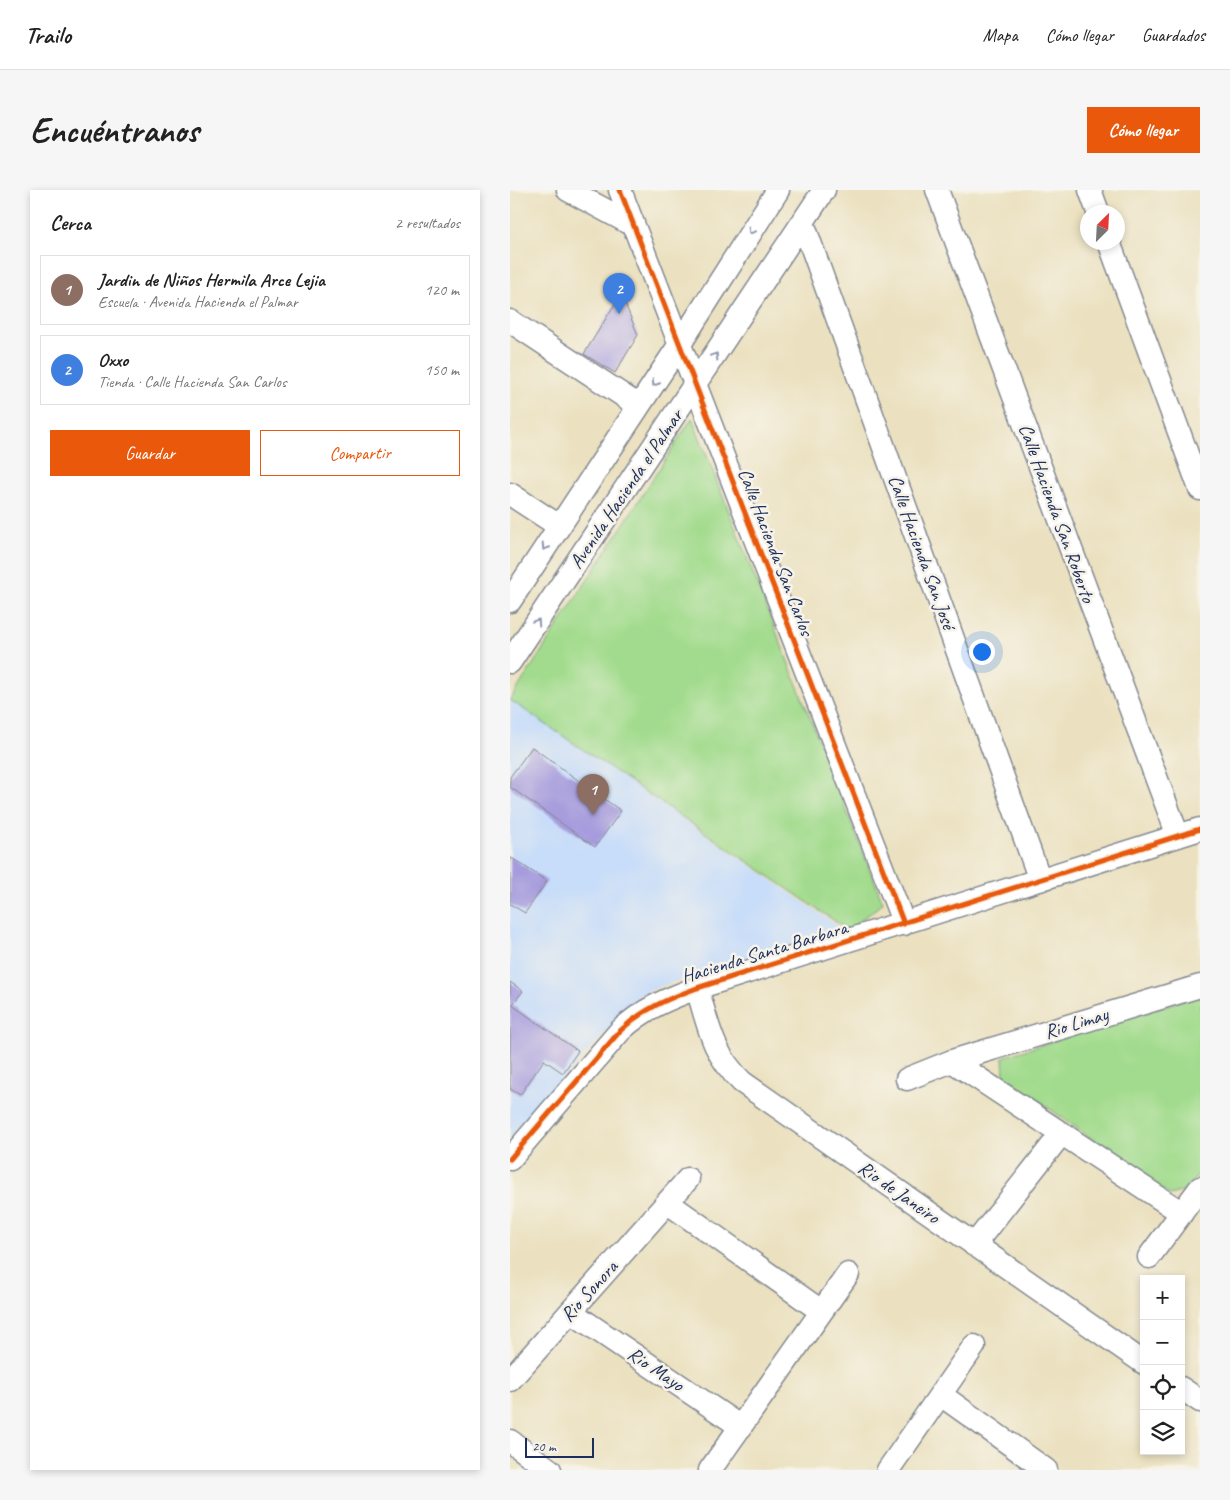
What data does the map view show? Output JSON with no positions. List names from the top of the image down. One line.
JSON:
{"streets":{"street":["Avenida Hacienda el Palmar","Calle Hacienda San Roberto","Calle Hacienda San Carlos","Calle Hacienda San José","Hacienda Santa Barbara","Rio Limay","Rio de Janeiro","Rio Sonora","Rio Mayo"]},"crossings":[["Avenida Hacienda el Palmar","Calle Hacienda San Carlos"],["Avenida Hacienda el Palmar","Calle Hacienda San José"],["Calle Hacienda San Roberto","Hacienda Santa Barbara"],["Calle Hacienda San Carlos","Hacienda Santa Barbara"],["Calle Hacienda San José","Hacienda Santa Barbara"],["Hacienda Santa Barbara","Rio de Janeiro"],["Rio Sonora","Rio Mayo"]],"scale_bar":"20 m","north":"top right","page":{"header":"Trailo","nav":["Mapa","Cómo llegar","Guardados"],"buttons":["Cómo llegar",["Guardar","Compartir"]],"title":"Encuéntranos","heading":["Cerca","2 resultados"],"list":[{"mark":"1","name":"Jardin de Niños Hermila Arce Lejia","note":"Escuela · Avenida Hacienda el Palmar","value":"120 m"},{"mark":"2","name":"Oxxo","note":"Tienda · Calle Hacienda San Carlos","value":"150 m"}],"pins":["2","1"],"map_buttons":["+","−"],"scale":"20 m"}}
